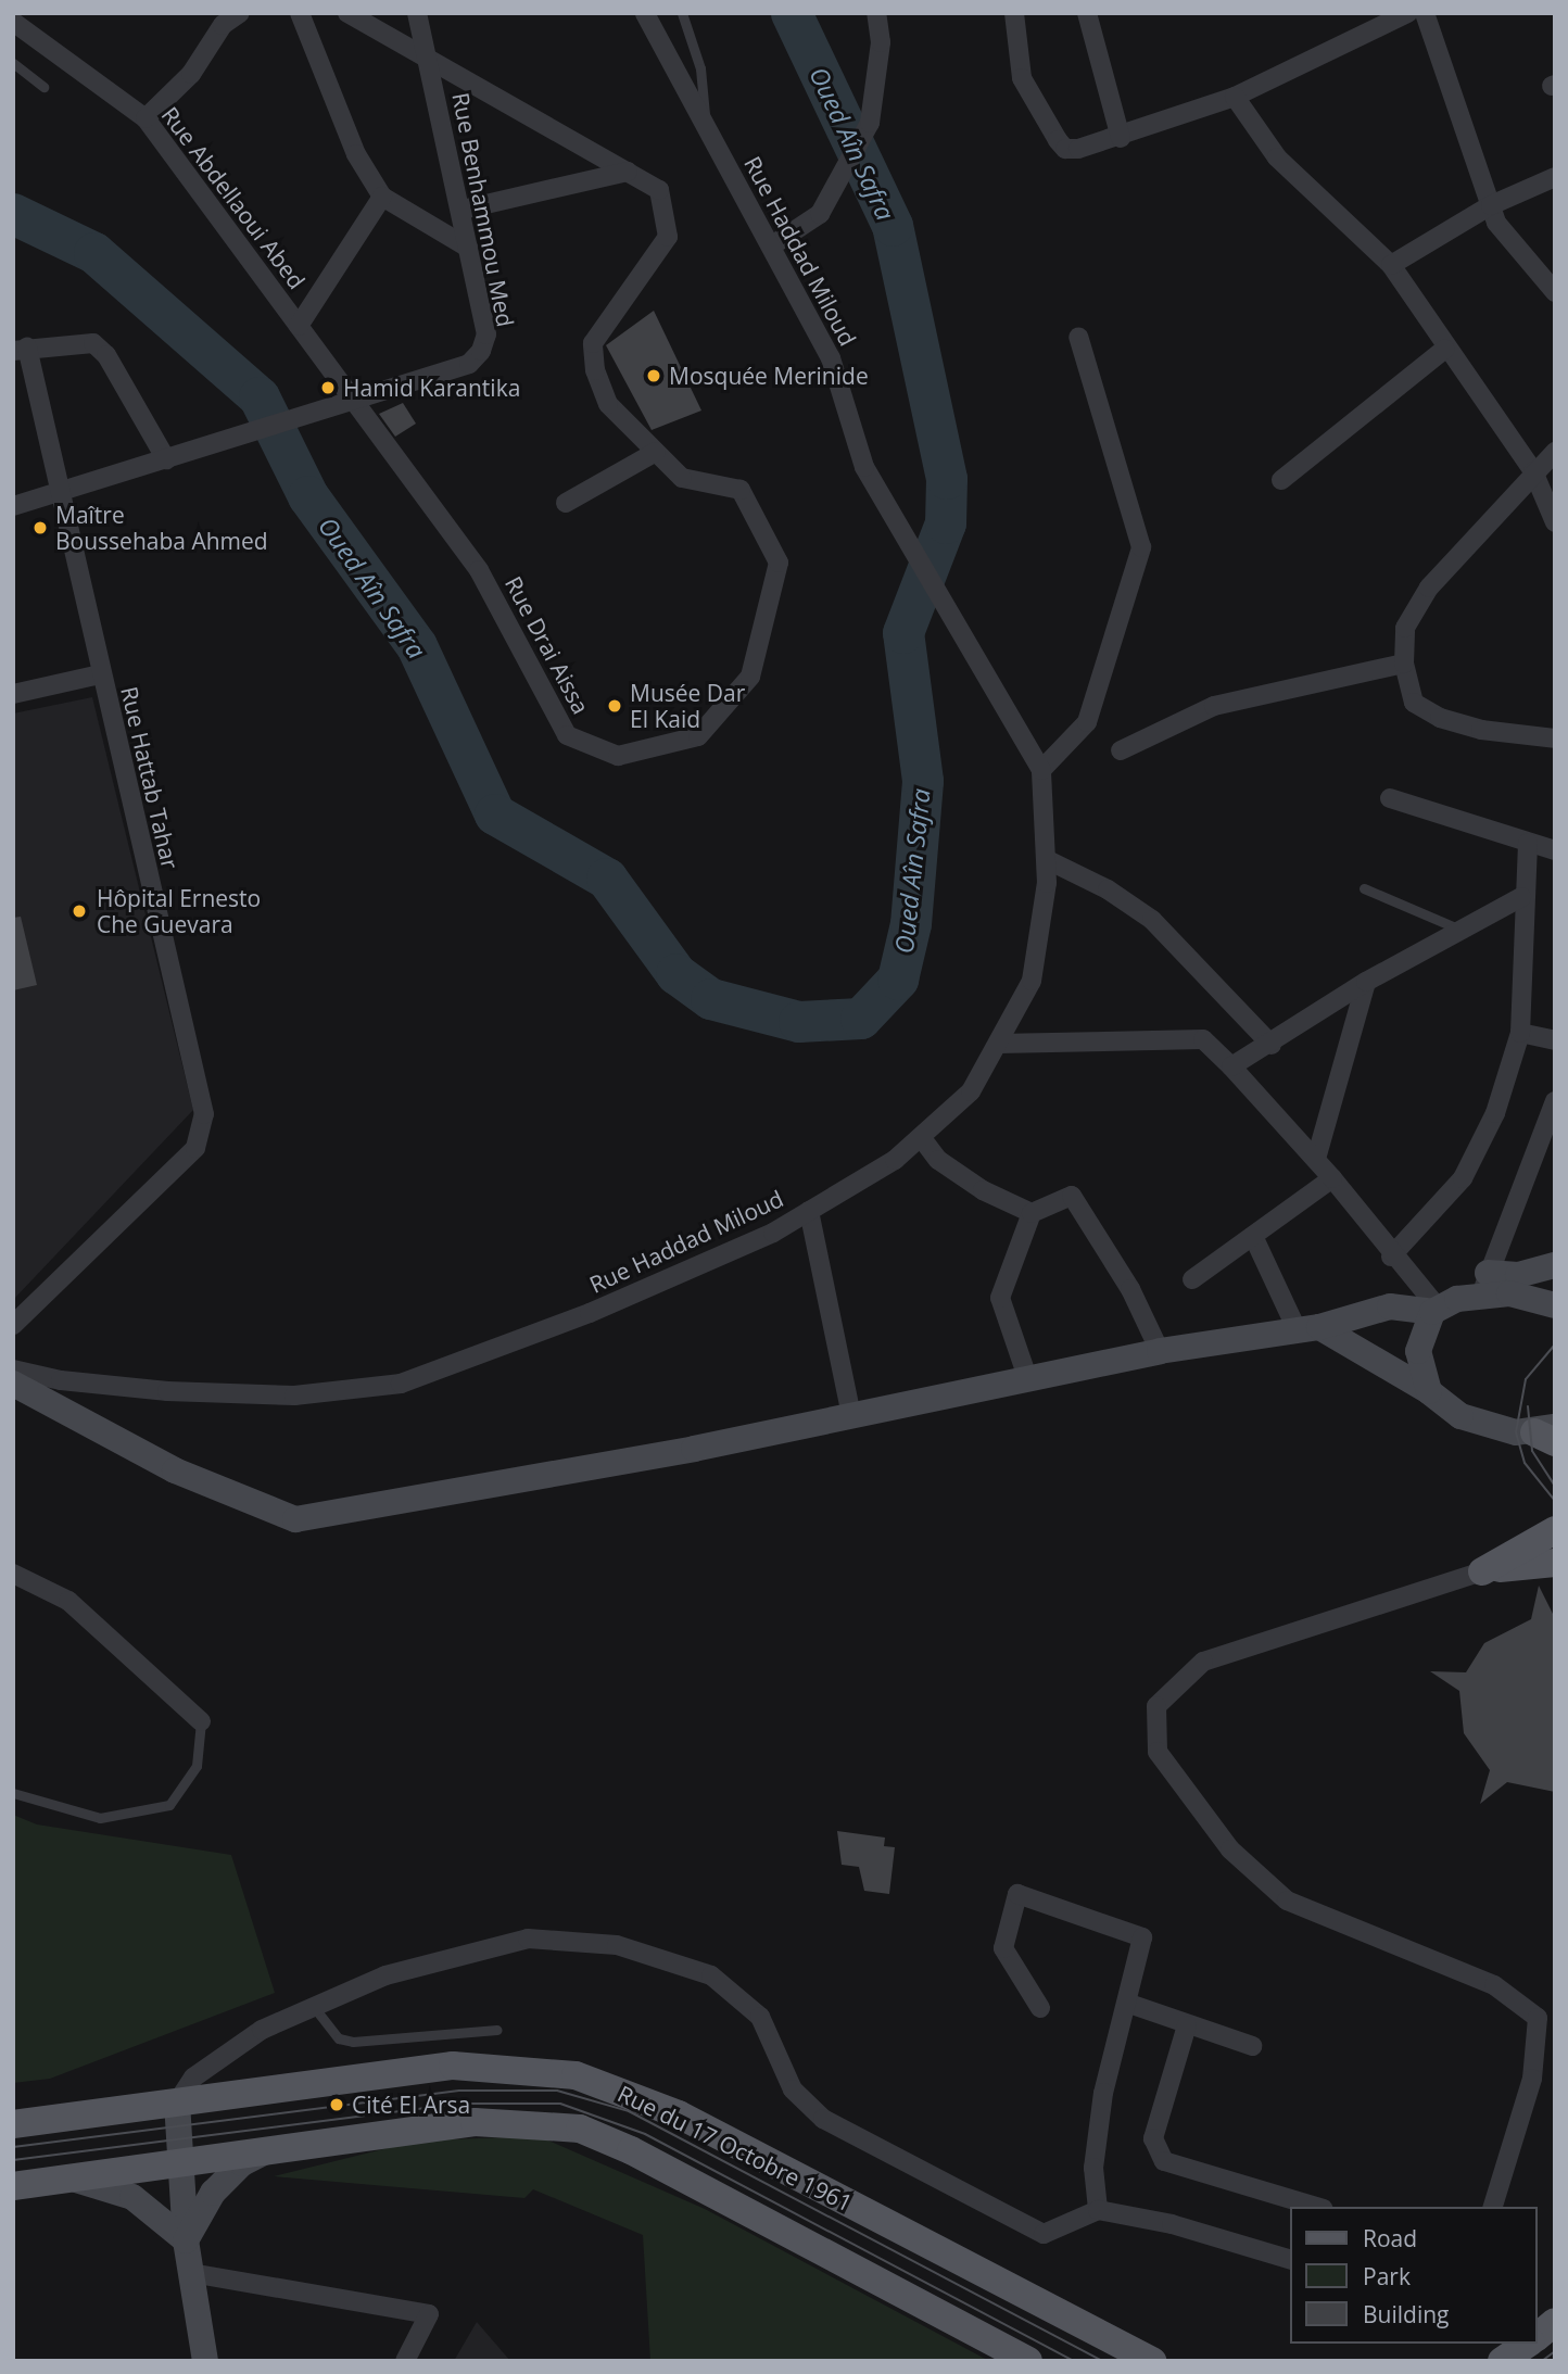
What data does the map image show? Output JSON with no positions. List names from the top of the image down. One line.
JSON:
{"streets":{"main road":["Rue du 17 Octobre 1961"],"street":["Rue Abdellaoui Abed","Rue Benhammou Med","Rue Haddad Miloud","Rue Drai Aissa","Rue Hattab Tahar"]},"crossings":[["Rue Abdellaoui Abed","Rue Benhammou Med"],["Rue Abdellaoui Abed","Rue Drai Aissa"],["Rue Benhammou Med","Rue Drai Aissa"],["Rue Benhammou Med","Rue Hattab Tahar"]],"water":["Oued Aîn Safra"],"places":["Mosquée Merinide","Hamid Karantika","Maître Boussehaba Ahmed","Musée Dar El Kaid","Hôpital Ernesto Che Guevara","Cité El Arsa"],"legend":["Road","Park","Building"]}
